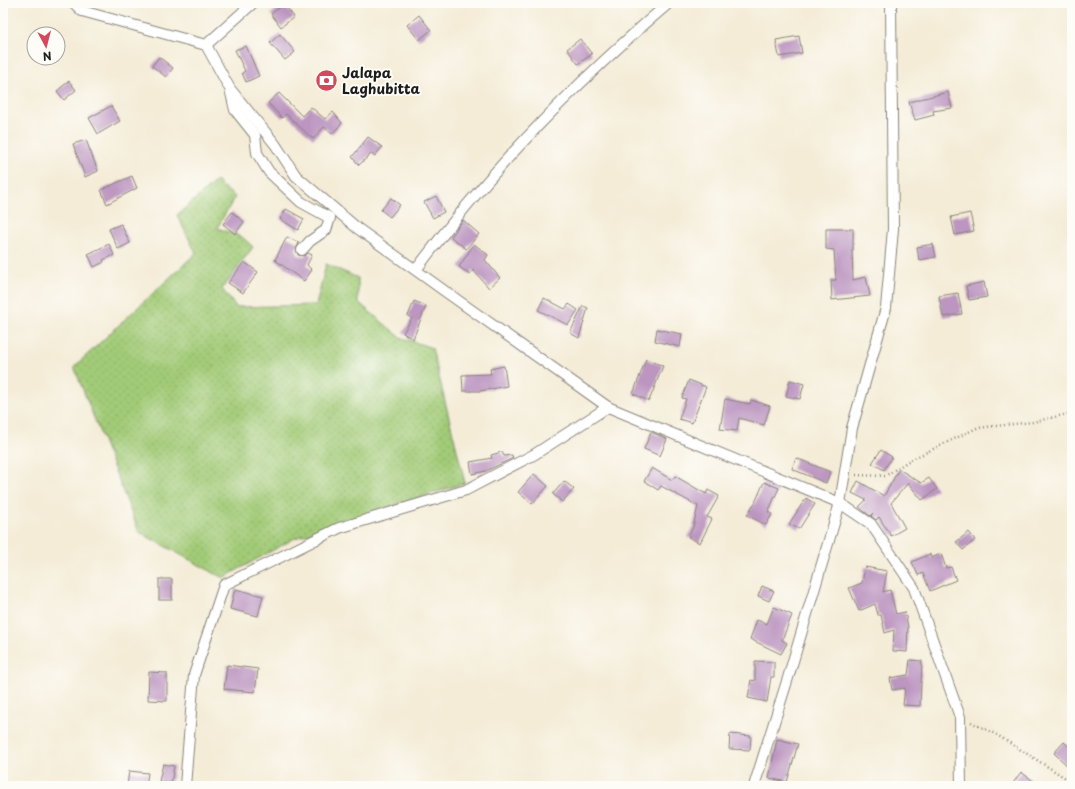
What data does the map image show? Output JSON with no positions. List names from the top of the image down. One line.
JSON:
{"places":{"bank":["Jalapa Laghubitta"]},"north":"bottom"}
